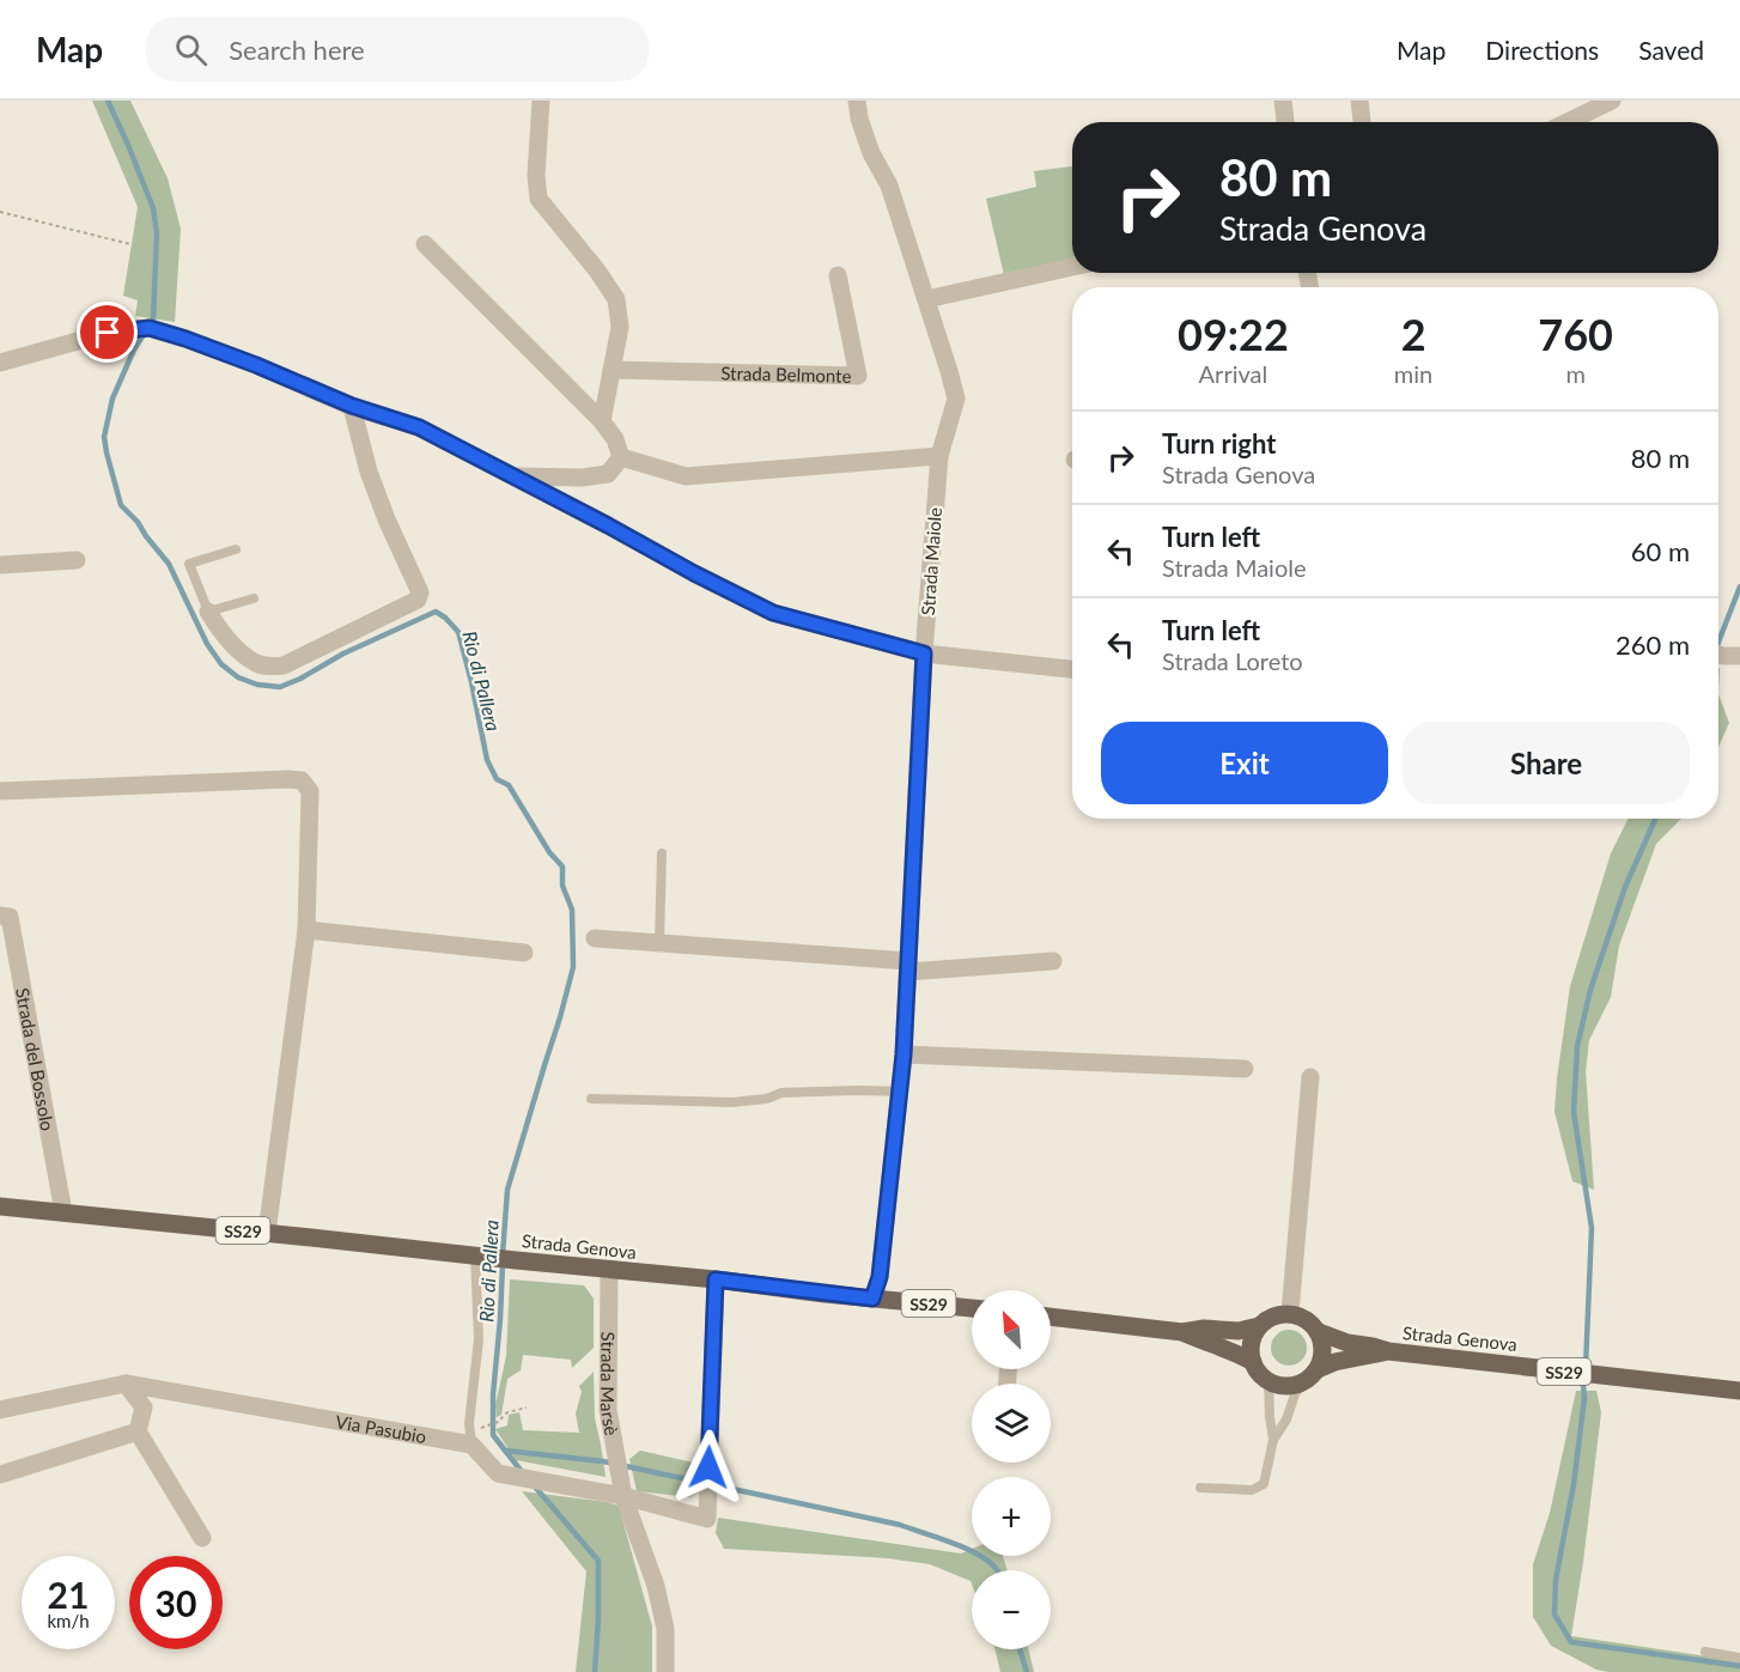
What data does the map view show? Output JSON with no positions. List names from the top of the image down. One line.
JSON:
{"streets":{"main road":["SS29","Strada Genova"],"street":["Strada Belmonte","Strada Maiole","Strada del Bossolo","Strada Marsè","Via Pasubio"]},"crossings":[["Strada Maiole","Strada Genova"],["Strada del Bossolo","Strada Genova"],["Strada Genova","Strada Marsè"]],"water":["Rio di Pallera"],"north":"top left","page":{"header":"Map","search":"Search here","nav":["Map","Directions","Saved"],"turn":["80 m","Strada Genova"],"eta":["09:22","Arrival","2","min","760","m"],"list":[{"name":"Turn right","note":"Strada Genova","value":"80 m"},{"name":"Turn left","note":"Strada Maiole","value":"60 m"},{"name":"Turn left","note":"Strada Loreto","value":"260 m"}],"buttons":["Exit","Share"],"map_buttons":["+","−"],"speed":"21 km/h","limit":"30"}}
